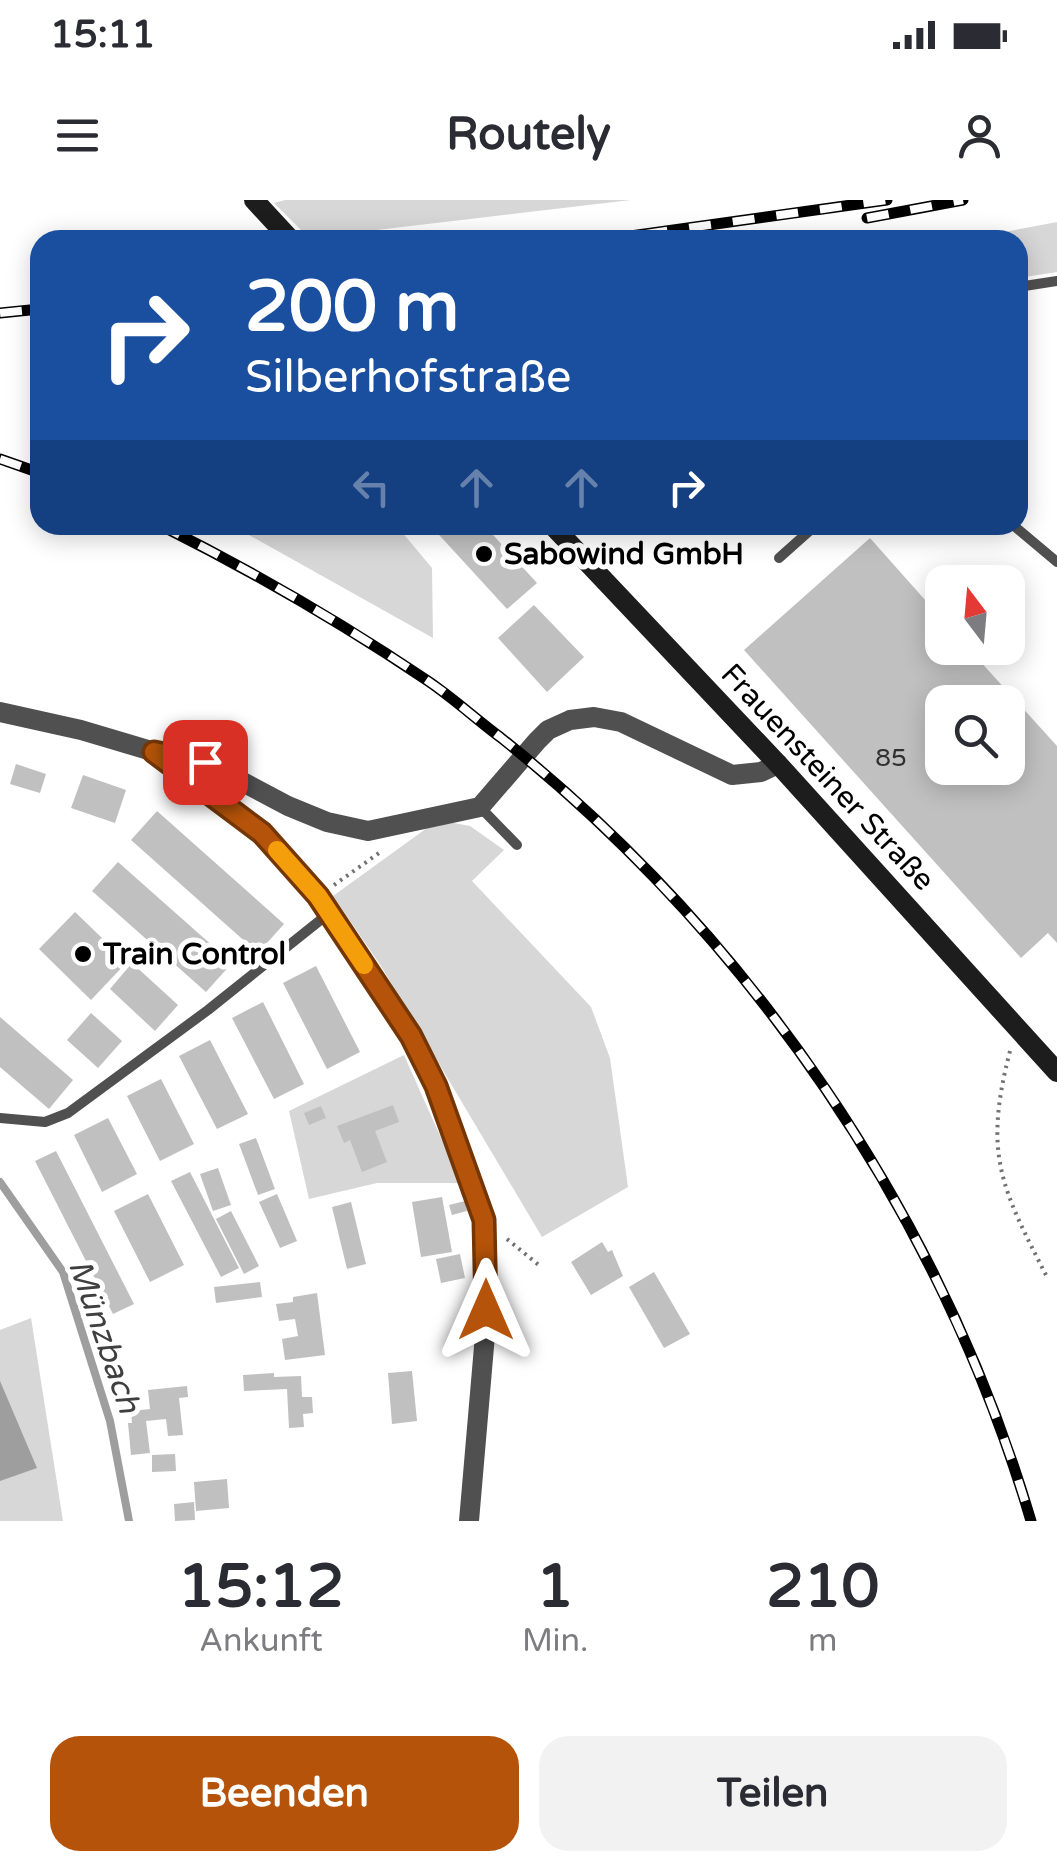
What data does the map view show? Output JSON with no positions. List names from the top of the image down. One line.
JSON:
{"streets":{"main road":["Frauensteiner Straße"]},"water":["Münzbach"],"places":["Sabowind GmbH","Train Control"],"house_numbers":["85"],"north":"top","page":{"status":"15:11","header":"Routely","turn":["200 m","Silberhofstraße"],"eta":["15:12","Ankunft","1","Min.","210","m"],"buttons":["Beenden","Teilen"]}}
